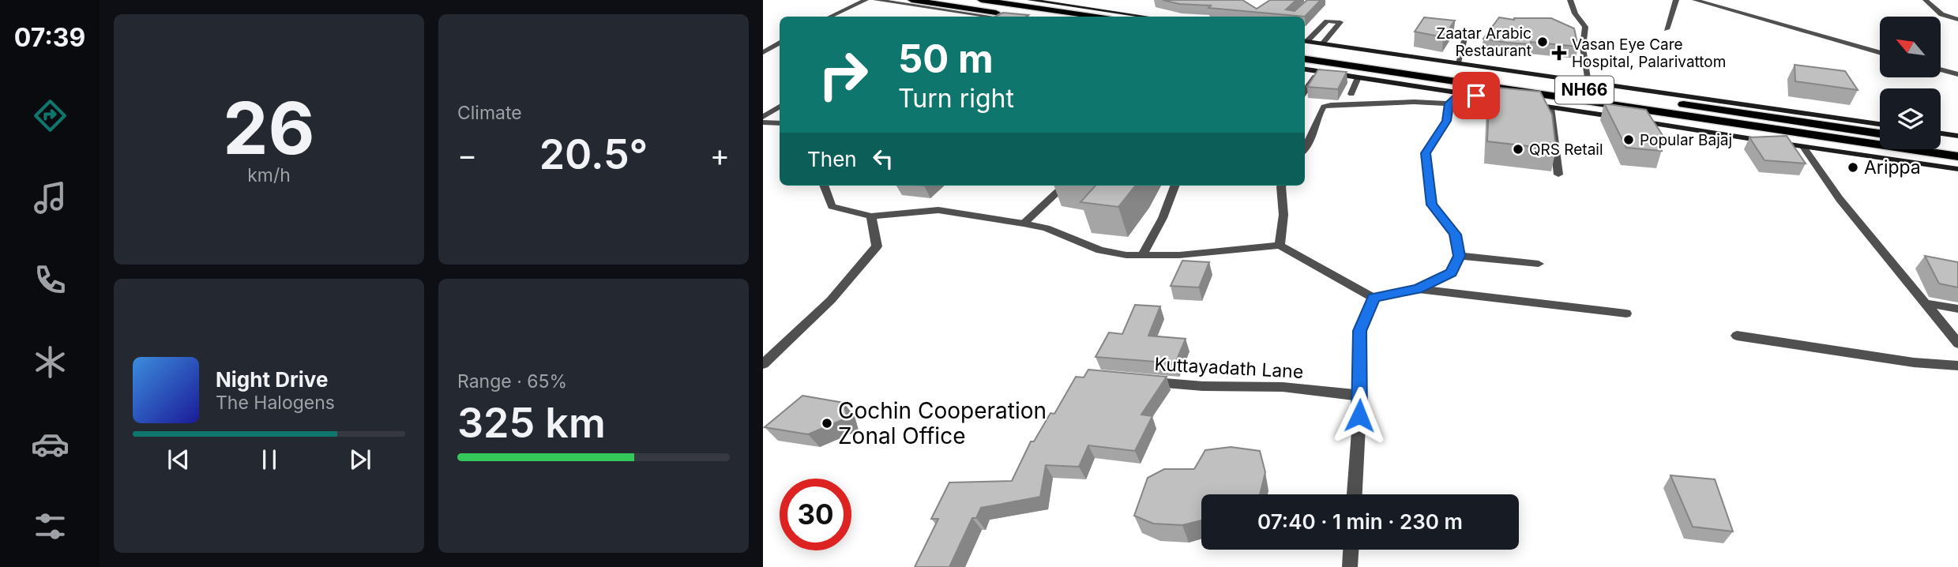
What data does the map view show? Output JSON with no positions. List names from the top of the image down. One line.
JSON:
{"streets":{"highway":["NH66"],"street":["Kuttayadath Lane"]},"places":{"other":["Zaatar Arabic Restaurant","Popular Bajaj","QRS Retail","Arippa","Cochin Cooperation Zonal Office"],"health":["Vasan Eye Care Hospital, Palarivattom"]},"north":"top left","page":{"tabs":"07:39","tile":[["26","km/h"],"Climate",["Range · 65%","325 km"]],"turn":["50 m","Turn right"],"heat":["−","20.5°","+"],"then":"Then","song":["Night Drive","The Halogens"],"limit":"30","trip":"07:40 · 1 min · 230 m"}}
